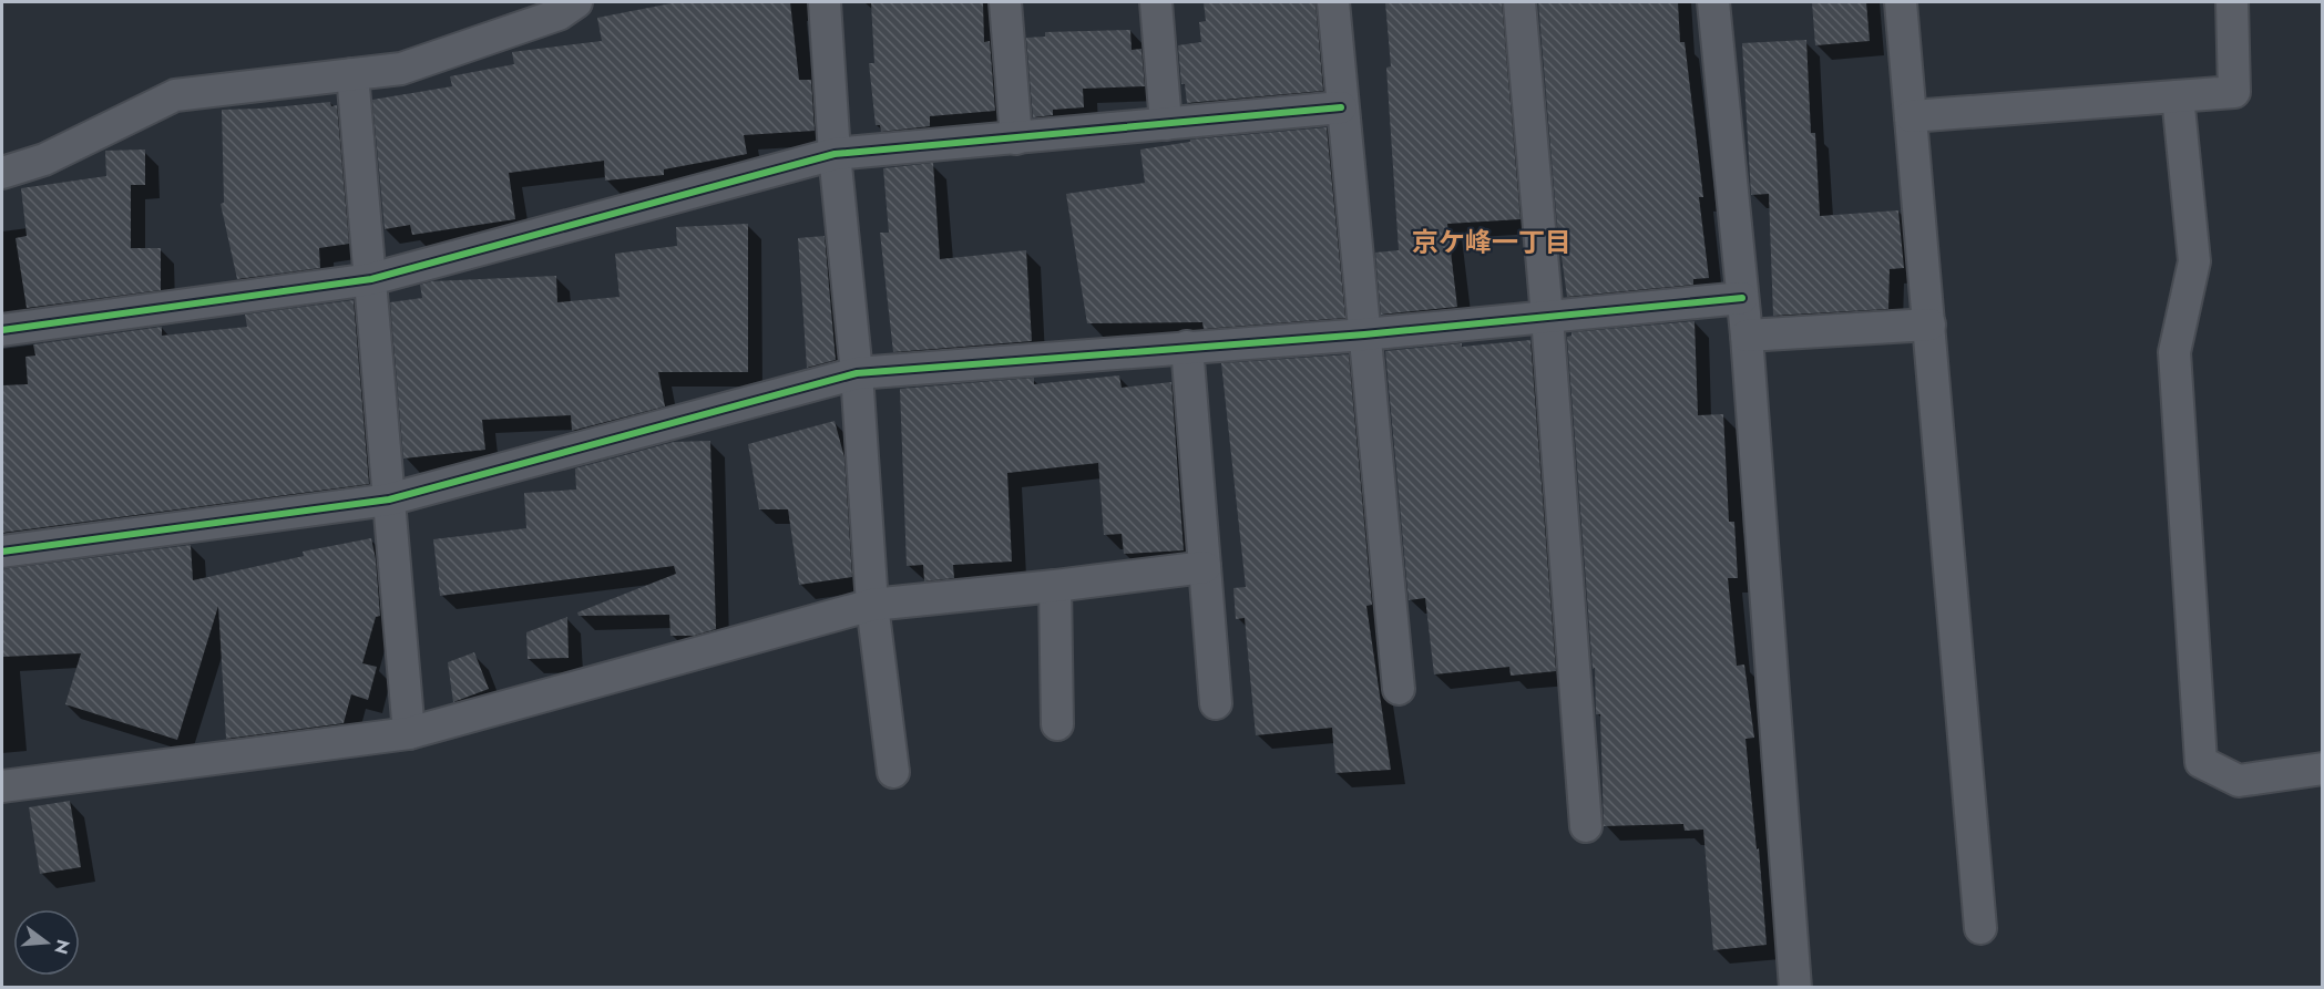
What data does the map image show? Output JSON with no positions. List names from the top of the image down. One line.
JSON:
{"districts":["京ケ峰一丁目"],"north":"right"}
